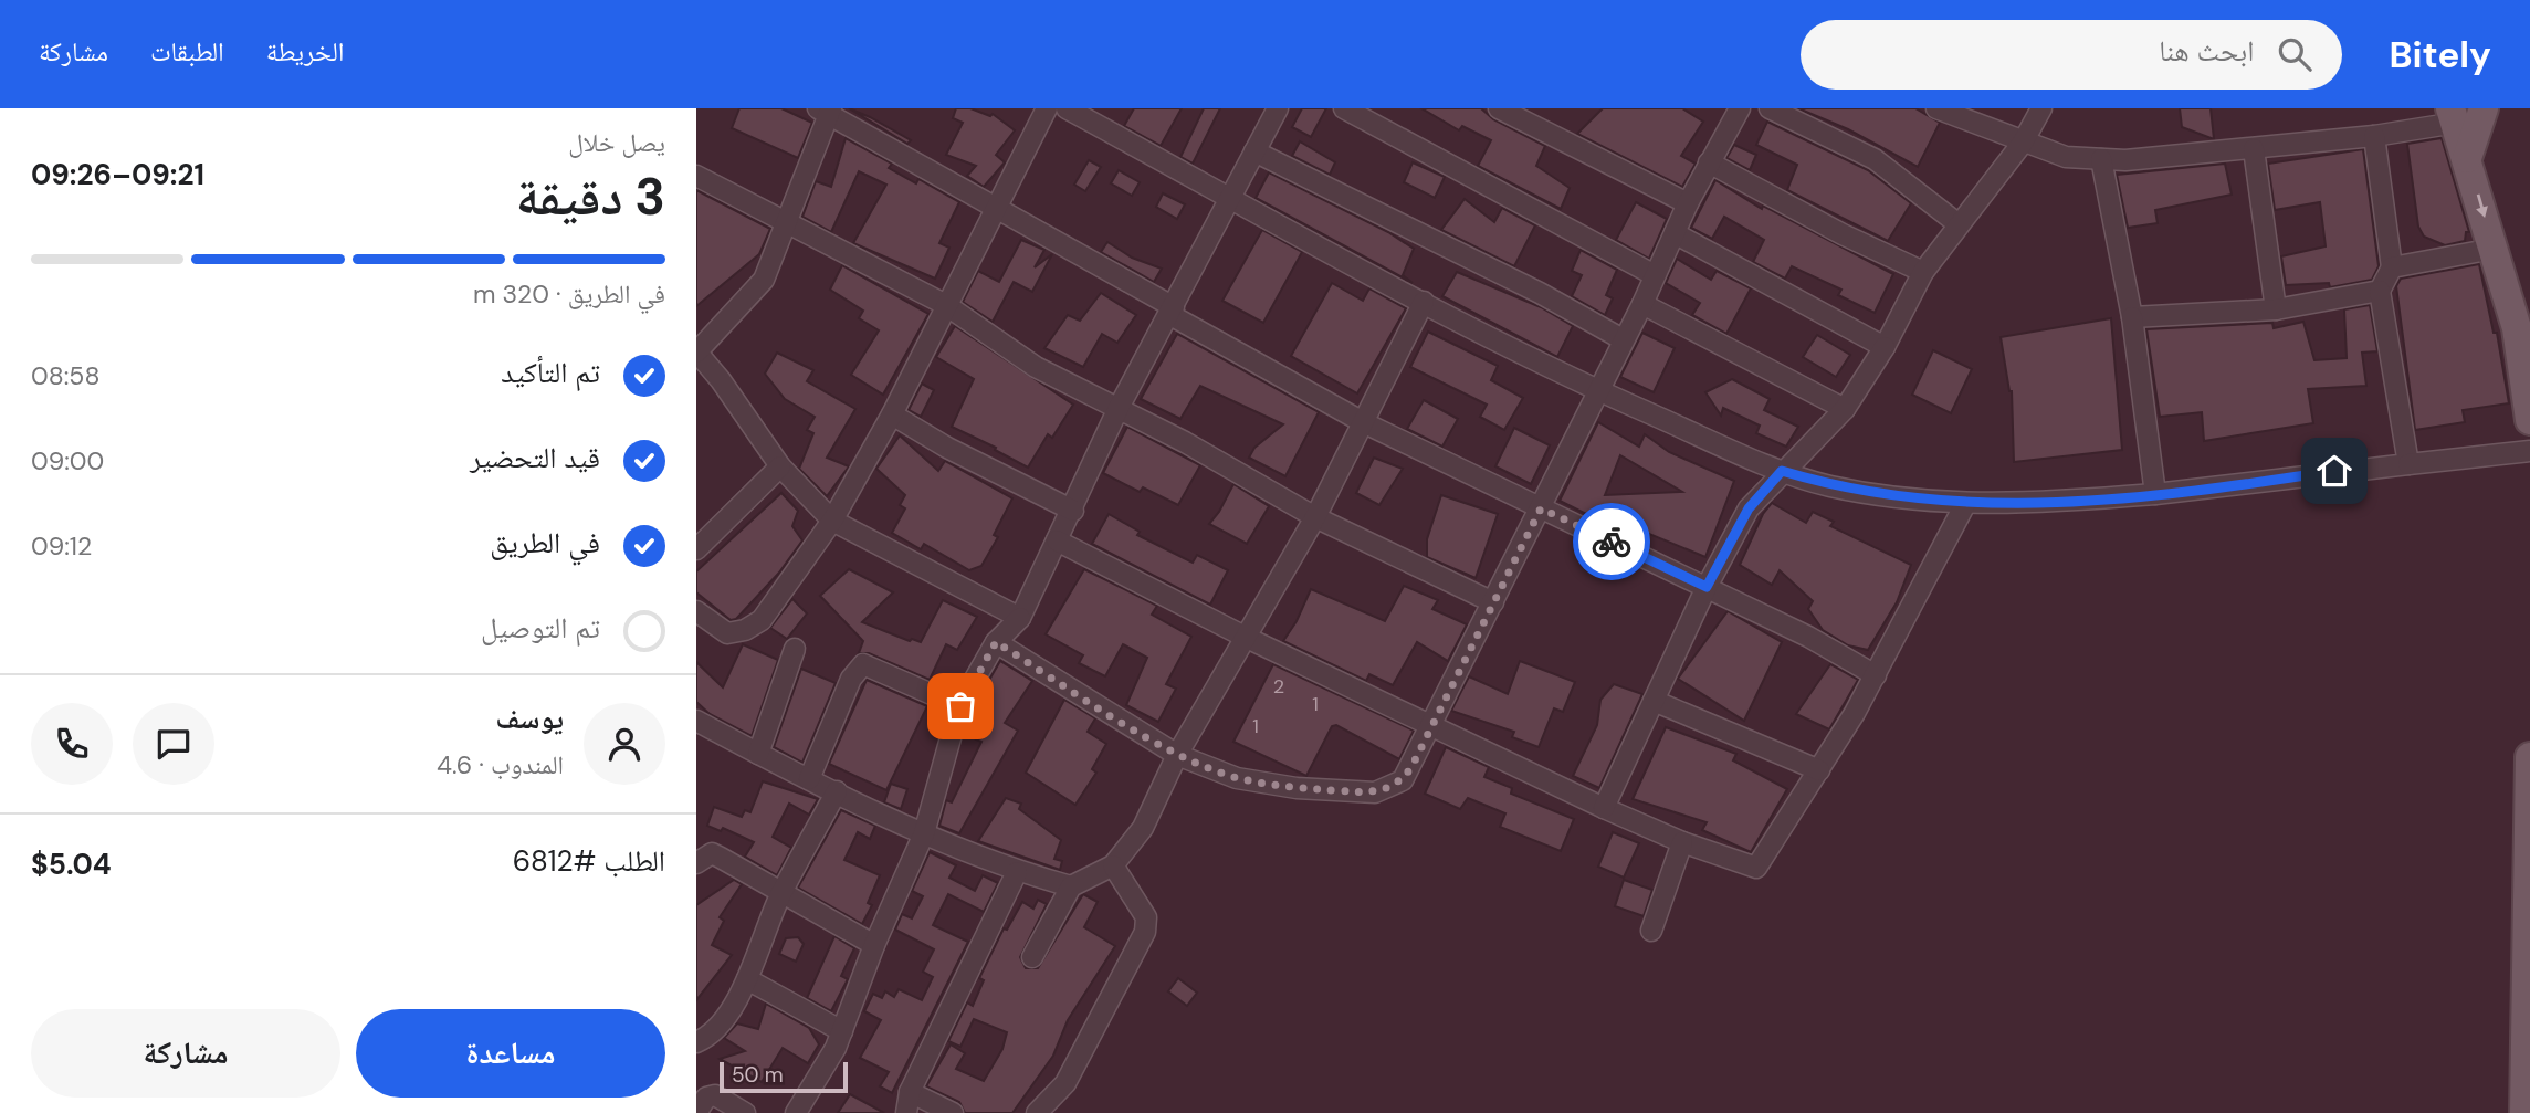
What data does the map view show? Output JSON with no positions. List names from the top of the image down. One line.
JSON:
{"house_numbers":["2","1","1"],"scale_bar":"50 m","page":{"header":"Bitely","search":"ابحث هنا","nav":["الخريطة","الطبقات","مشاركة"],"heading":["3 دقيقة","يصل خلال","09:21–09:26"],"panel":["يوسف","المندوب · 4.6","الطلب #6812","$5.04"],"bar":"في الطريق · 320 m","list":[["تم التأكيد","08:58"],["قيد التحضير","09:00"],["في الطريق","09:12"],"تم التوصيل"],"buttons":["مساعدة","مشاركة"],"scale":"50 m"}}
